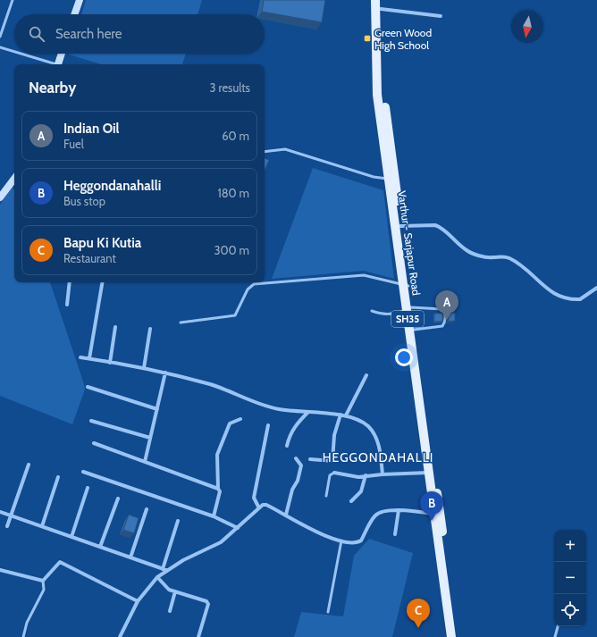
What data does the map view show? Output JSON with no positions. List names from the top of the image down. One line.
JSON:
{"streets":{"main road":["Varthur - Sarjapur Road","SH35"]},"districts":["HEGGONDAHALLI"],"places":{"transit":["Green Wood High School"]},"north":"bottom","page":{"search":"Search here","heading":["Nearby","3 results"],"list":[{"mark":"A","name":"Indian Oil","note":"Fuel","value":"60 m"},{"mark":"B","name":"Heggondanahalli","note":"Bus stop","value":"180 m"},{"mark":"C","name":"Bapu Ki Kutia","note":"Restaurant","value":"300 m"}],"pins":["A","B","C"],"map_buttons":["+","−"]}}
